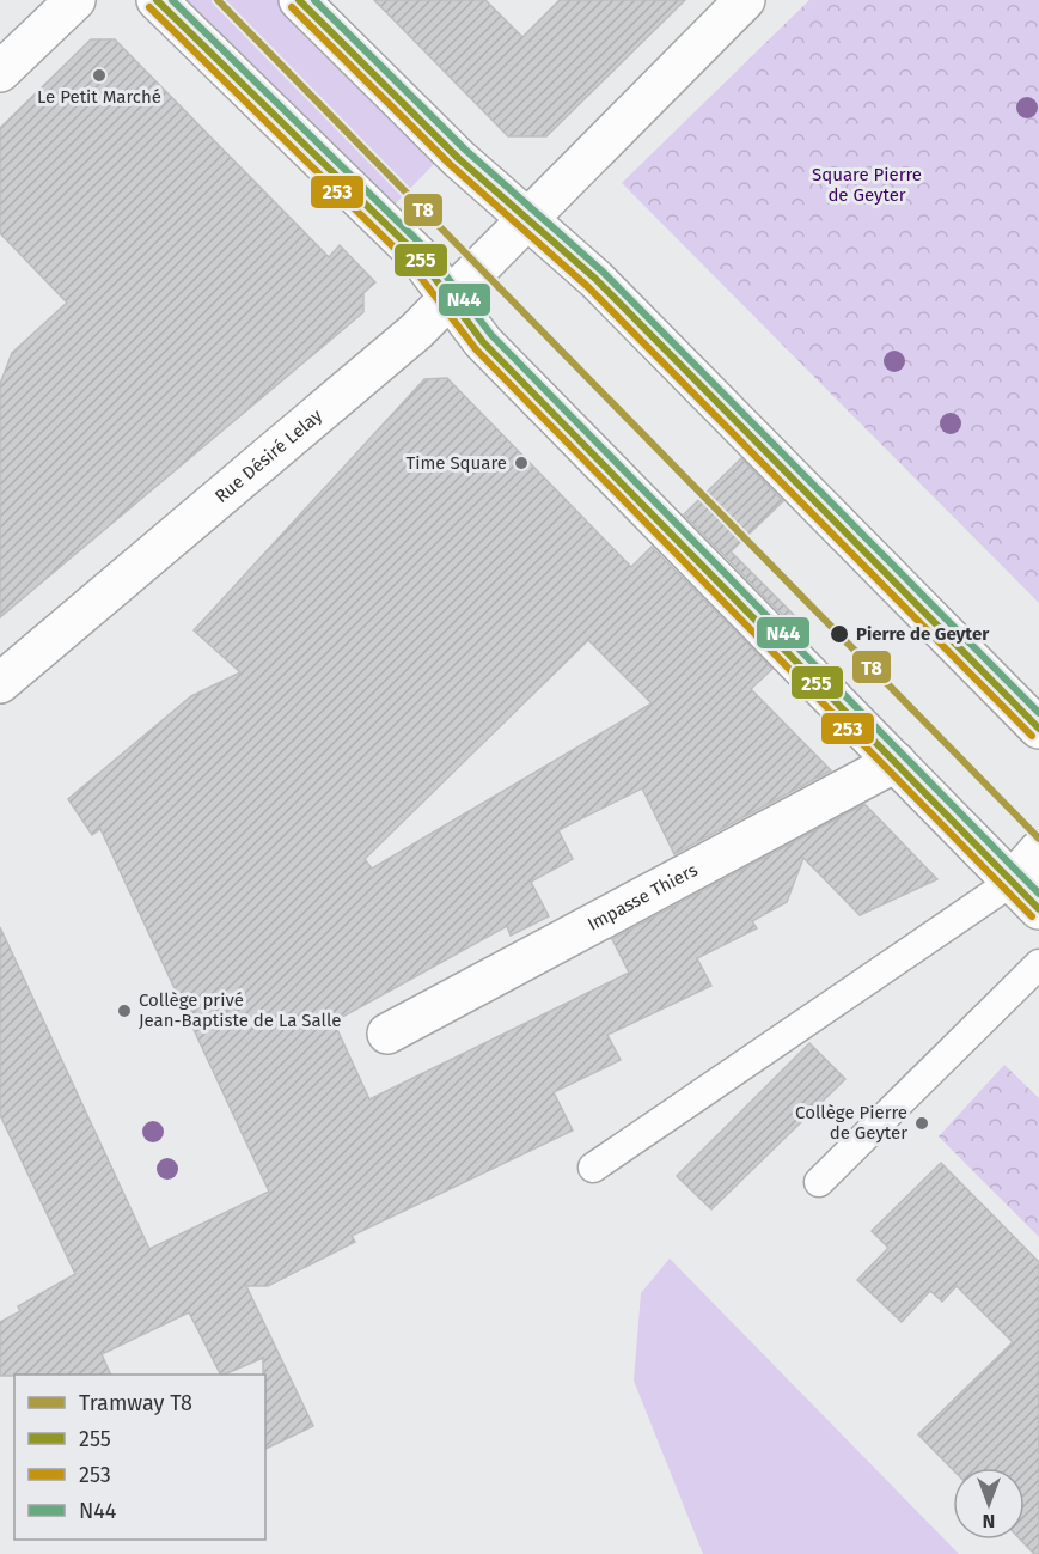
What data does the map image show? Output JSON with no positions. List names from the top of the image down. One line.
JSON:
{"streets":{"street":["Rue Désiré Lelay","Impasse Thiers"]},"parks":["Square Pierre de Geyter"],"places":["Le Petit Marché","Time Square","Pierre de Geyter","Collège privé Jean-Baptiste de La Salle","Collège Pierre de Geyter"],"lines":["tram line T8","transit line 255","transit line N44","transit line 253"],"legend":["Tramway T8","255","253","N44"],"north":"bottom"}
